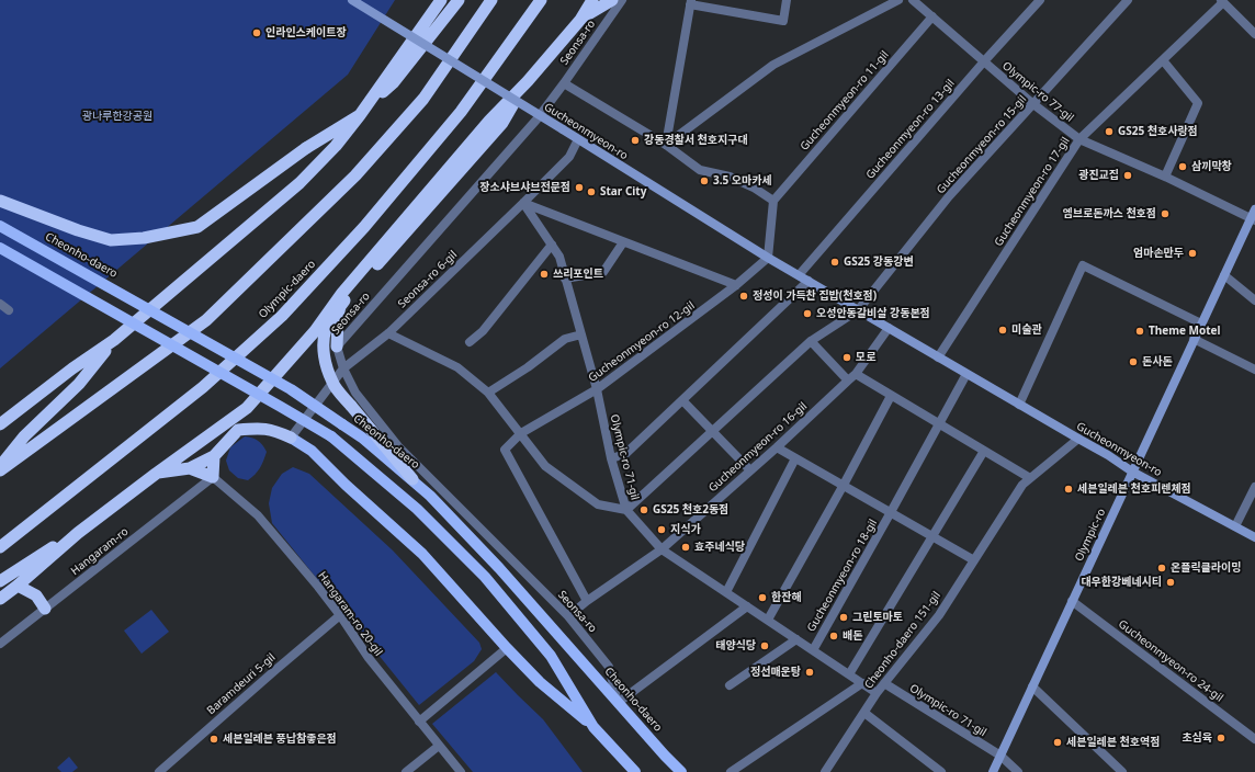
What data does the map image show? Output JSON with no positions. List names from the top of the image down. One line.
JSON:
{"streets":{"highway":["Olympic-daero"],"main road":["Gucheonmyeon-ro","Cheonho-daero","Olympic-ro"],"street":["Seonsa-ro","Olympic-ro 77-gil","Gucheonmyeon-ro 11-gil","Gucheonmyeon-ro 13-gil","Gucheonmyeon-ro 15-gil","Gucheonmyeon-ro 17-gil","Seonsa-ro 6-gil","Gucheonmyeon-ro 12-gil","Gucheonmyeon-ro 16-gil","Olympic-ro 71-gil","Hangaram-ro","Gucheonmyeon-ro 18-gil","Hangaram-ro 20-gil","Cheonho-daero 151-gil","Gucheonmyeon-ro 24-gil","Baramdeuri 5-gil"]},"crossings":[["Seonsa-ro","Cheonho-daero"],["Seonsa-ro","Seonsa-ro 6-gil"],["Seonsa-ro","Gucheonmyeon-ro 16-gil"],["Olympic-ro 77-gil","Gucheonmyeon-ro 11-gil"],["Olympic-ro 77-gil","Gucheonmyeon-ro 13-gil"],["Olympic-ro 77-gil","Gucheonmyeon-ro 15-gil"],["Olympic-ro 77-gil","Gucheonmyeon-ro 17-gil"],["Olympic-ro 77-gil","Olympic-ro"],["Gucheonmyeon-ro 13-gil","Gucheonmyeon-ro"],["Gucheonmyeon-ro","Gucheonmyeon-ro 15-gil"],["Gucheonmyeon-ro","Gucheonmyeon-ro 17-gil"],["Gucheonmyeon-ro","Seonsa-ro 6-gil"],["Gucheonmyeon-ro","Gucheonmyeon-ro 12-gil"],["Gucheonmyeon-ro","Gucheonmyeon-ro 16-gil"],["Gucheonmyeon-ro","Olympic-ro"],["Gucheonmyeon-ro","Gucheonmyeon-ro 18-gil"],["Gucheonmyeon-ro","Cheonho-daero 151-gil"],["Gucheonmyeon-ro 15-gil","Olympic-ro 71-gil"],["Seonsa-ro 6-gil","Olympic-ro 71-gil"],["Gucheonmyeon-ro 12-gil","Gucheonmyeon-ro 16-gil"],["Gucheonmyeon-ro 12-gil","Olympic-ro 71-gil"],["Gucheonmyeon-ro 16-gil","Olympic-ro 71-gil"],["Gucheonmyeon-ro 16-gil","Gucheonmyeon-ro 18-gil"],["Olympic-ro 71-gil","Olympic-ro"],["Olympic-ro 71-gil","Gucheonmyeon-ro 18-gil"],["Olympic-ro 71-gil","Cheonho-daero 151-gil"],["Olympic-ro","Gucheonmyeon-ro 24-gil"],["Hangaram-ro","Hangaram-ro 20-gil"],["Hangaram-ro 20-gil","Baramdeuri 5-gil"]],"parks":["광나루한강공원"],"places":["인라인스케이트장","GS25 천호사랑점","강동경찰서 천호지구대","삼끼막창","광진교집","3.5 오마카세","장소샤브샤브전문점","Star City","엠브로돈까스 천호점","엄마손만두","GS25 강동강변","쓰리포인트","정성이 가득찬 집밥(천호점)","오성안동갈비살 강동본점","미술관","Theme Motel","모로","돈사돈","세븐일레븐 천호피렌체점","GS25 천호2동점","지식가","효주네식당","온플릭클라이밍","대우한강베네시티","한잔해","그린토마토","배돈","태양식당","정선매운탕","초심육","세븐일레븐 풍납참좋은점","세븐일레븐 천호역점"]}
